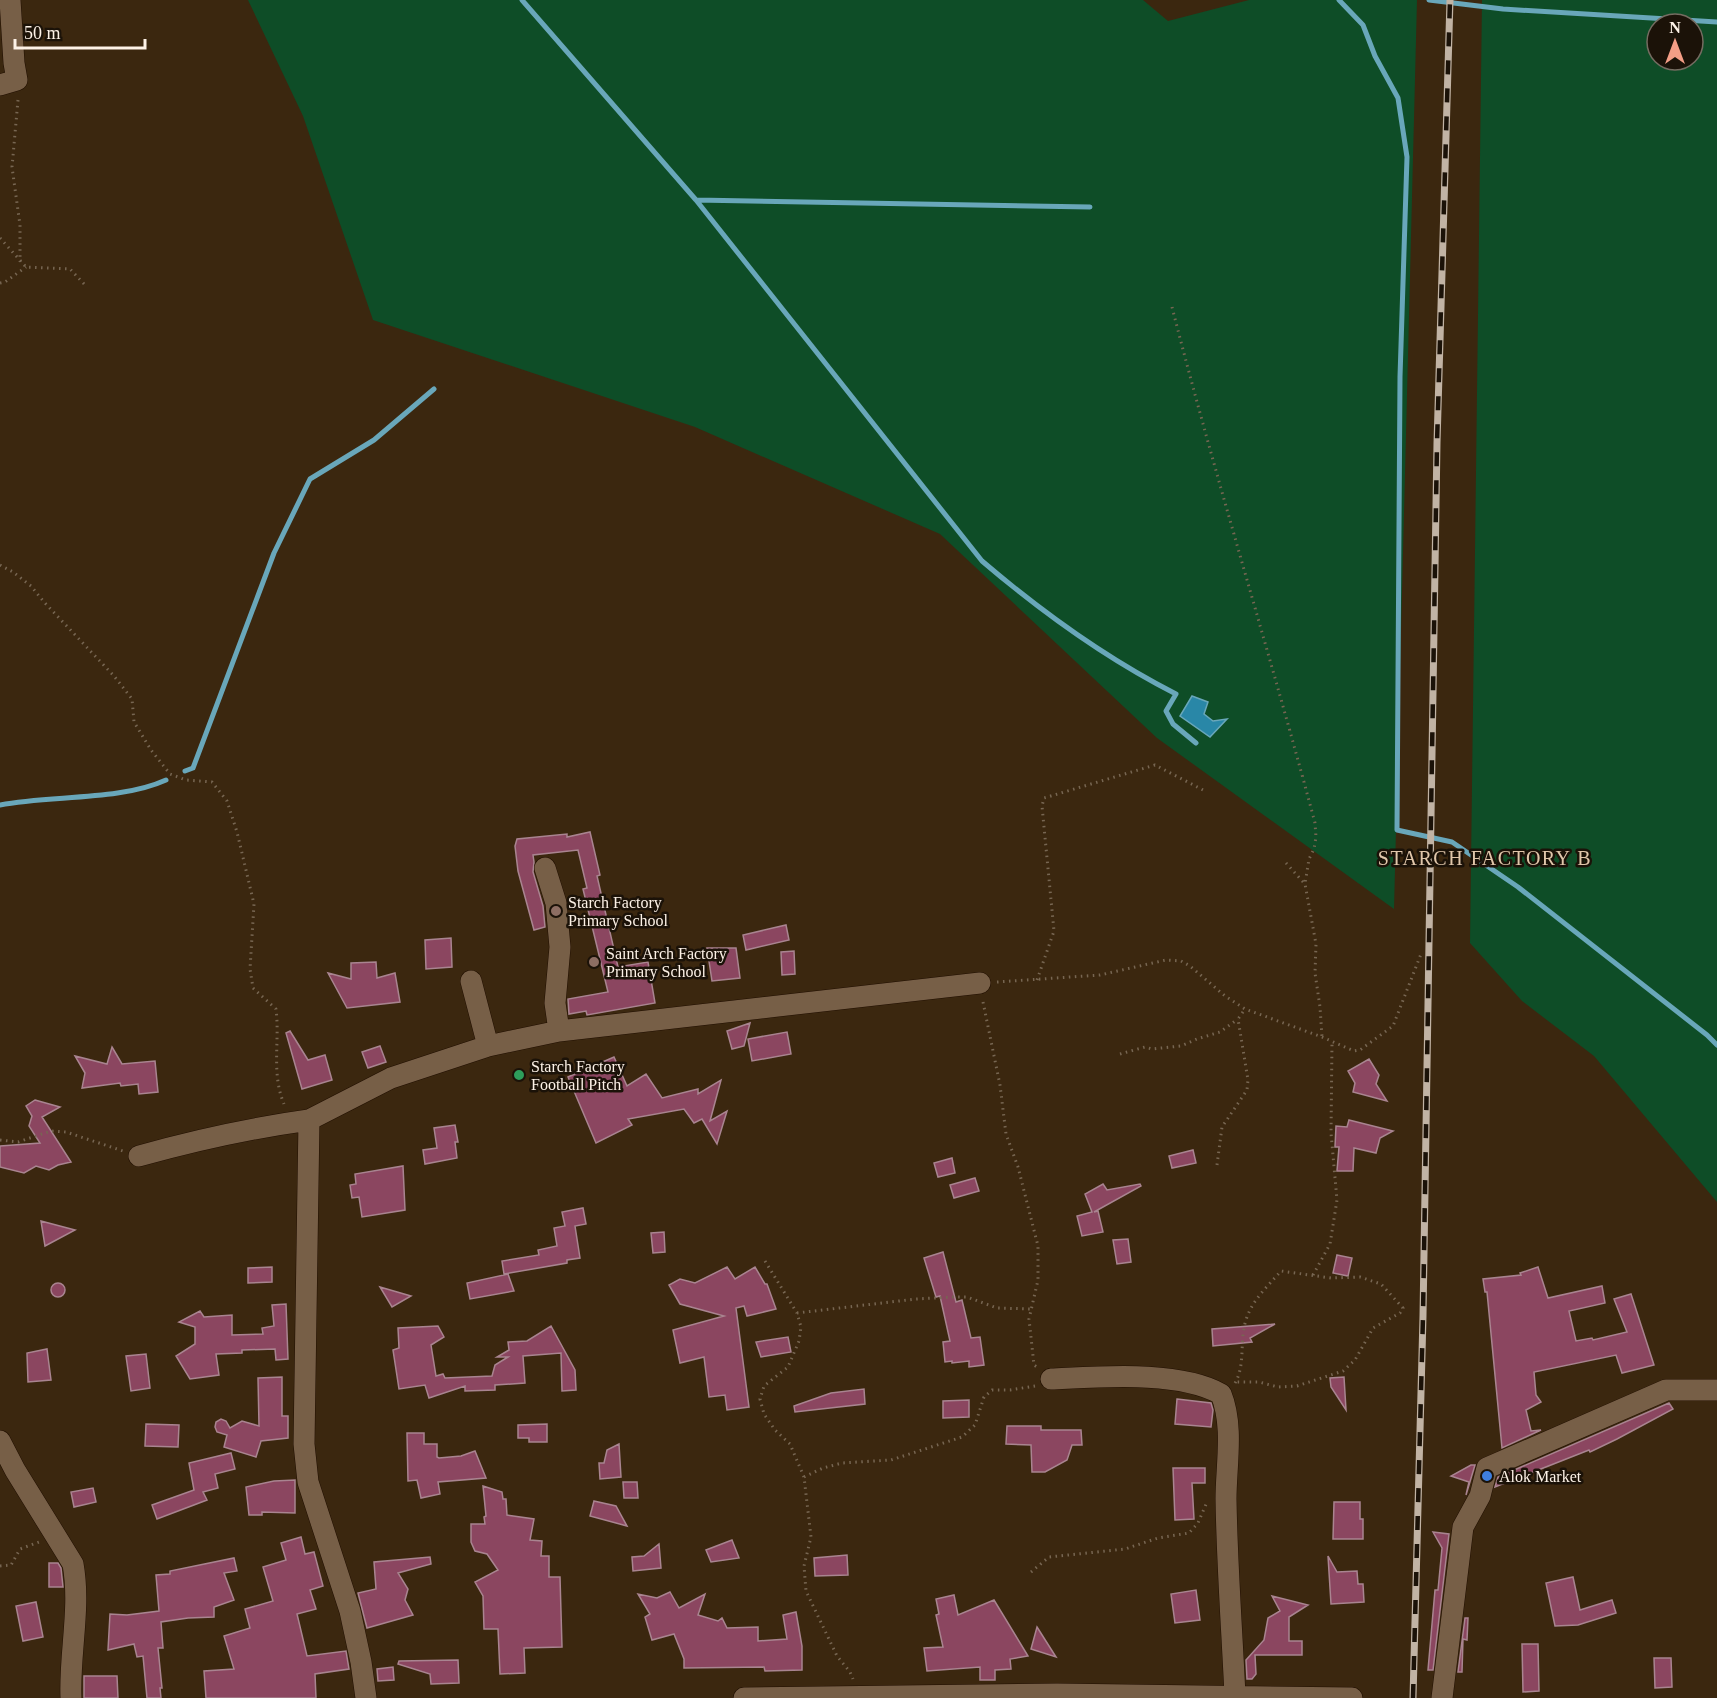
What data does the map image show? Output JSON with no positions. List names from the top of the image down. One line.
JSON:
{"districts":["STARCH FACTORY B"],"places":["Starch Factory Primary School","Saint Arch Factory Primary School","Starch Factory Football Pitch","Alok Market"],"scale_bar":"50 m","north":"top"}
